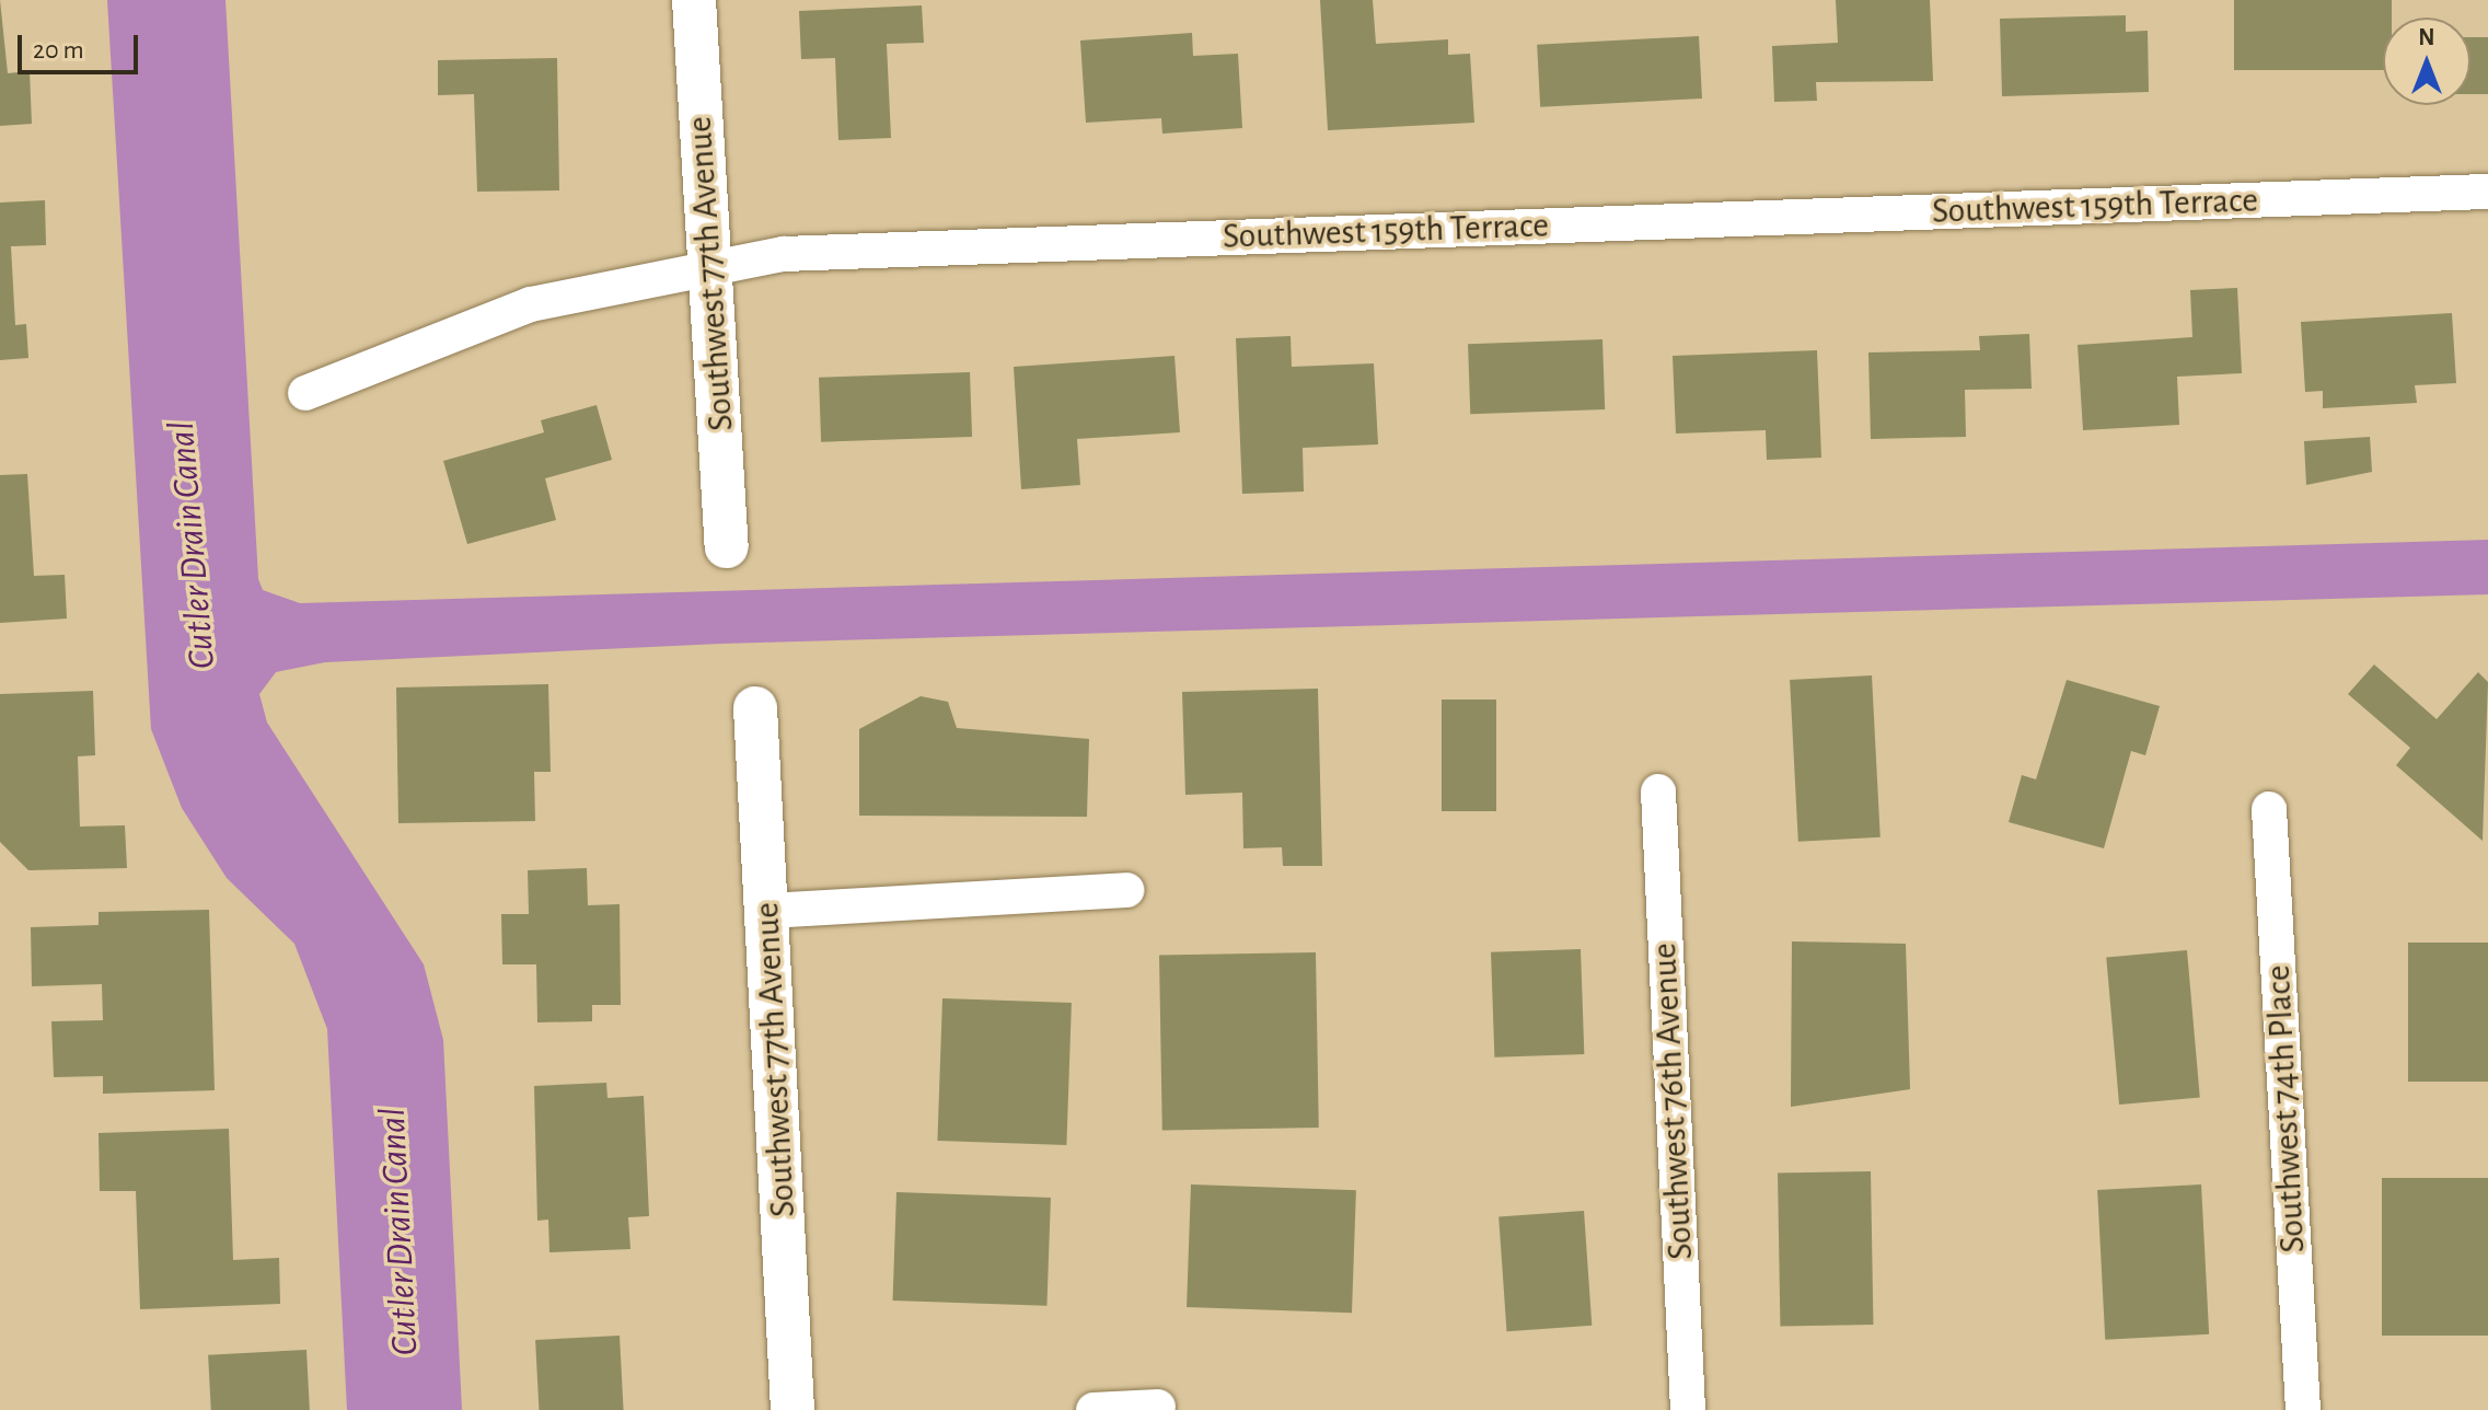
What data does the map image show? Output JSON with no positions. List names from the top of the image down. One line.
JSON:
{"streets":{"street":["Southwest 159th Terrace","Southwest 77th Avenue","Southwest 76th Avenue","Southwest 74th Place"]},"crossings":[["Southwest 159th Terrace","Southwest 77th Avenue"]],"water":["Cutler Drain Canal"],"scale_bar":"20 m","north":"top"}
